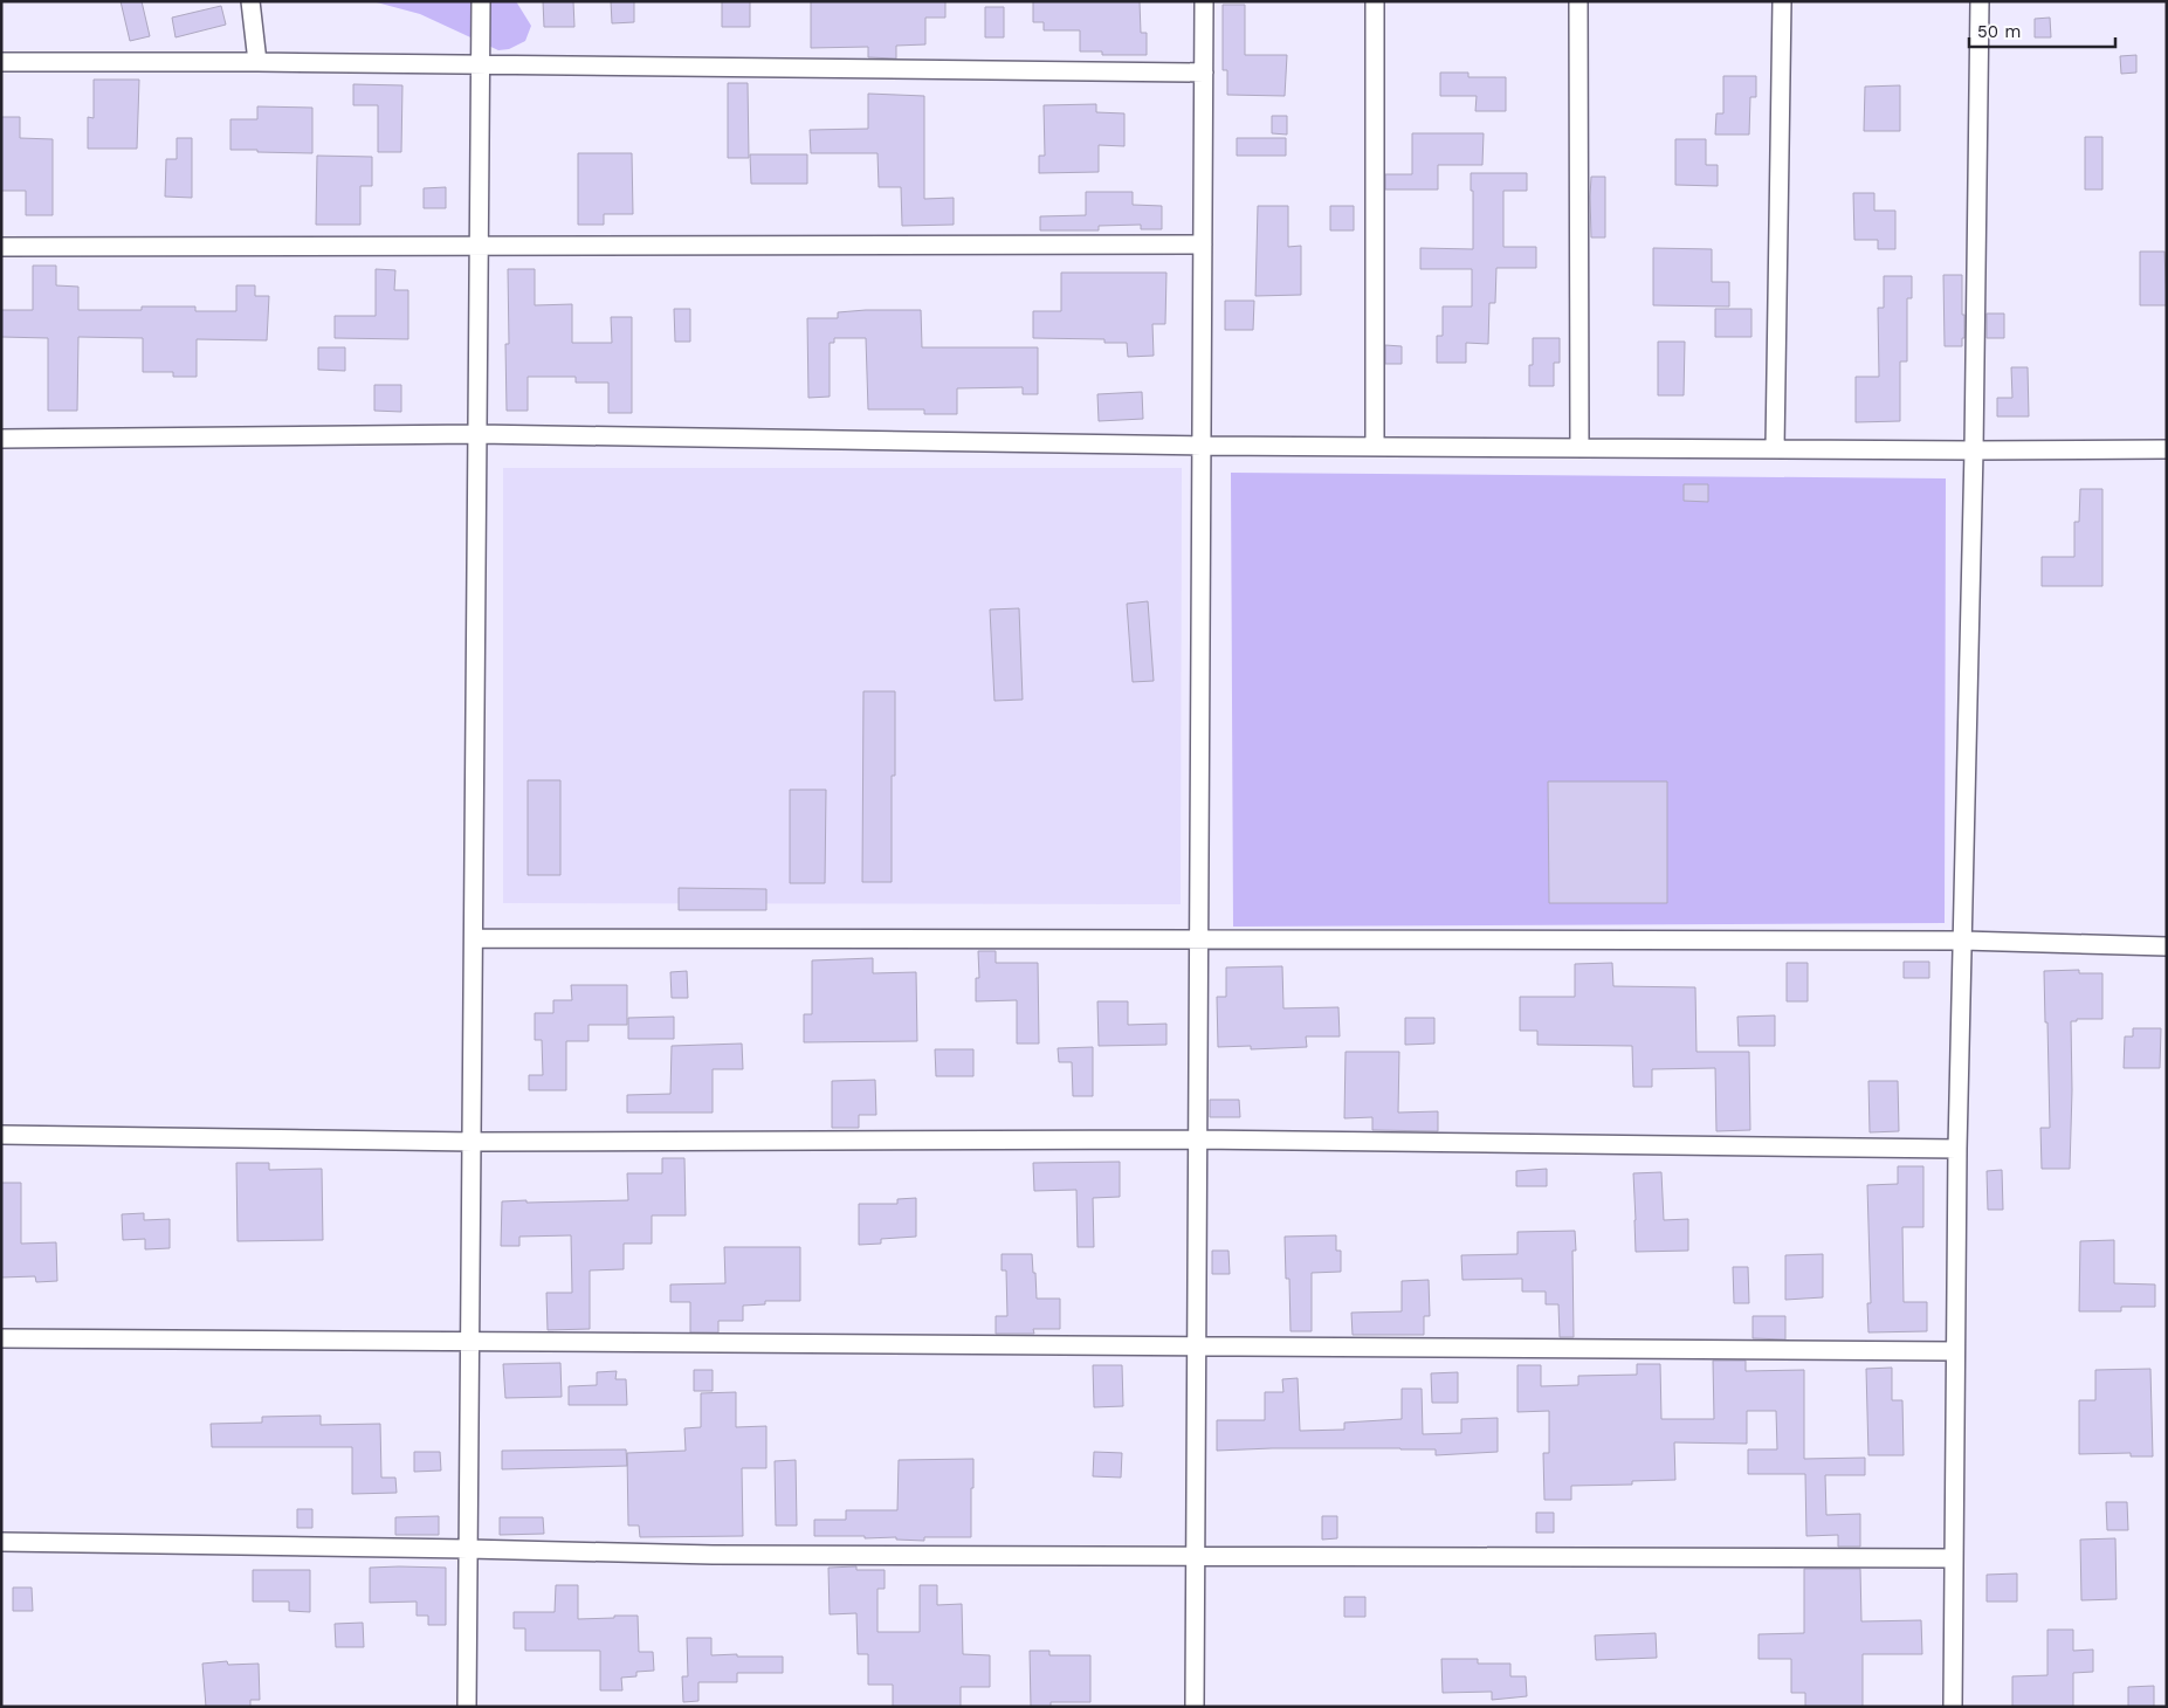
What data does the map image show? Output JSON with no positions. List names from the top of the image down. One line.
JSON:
{"scale_bar":"50 m"}
